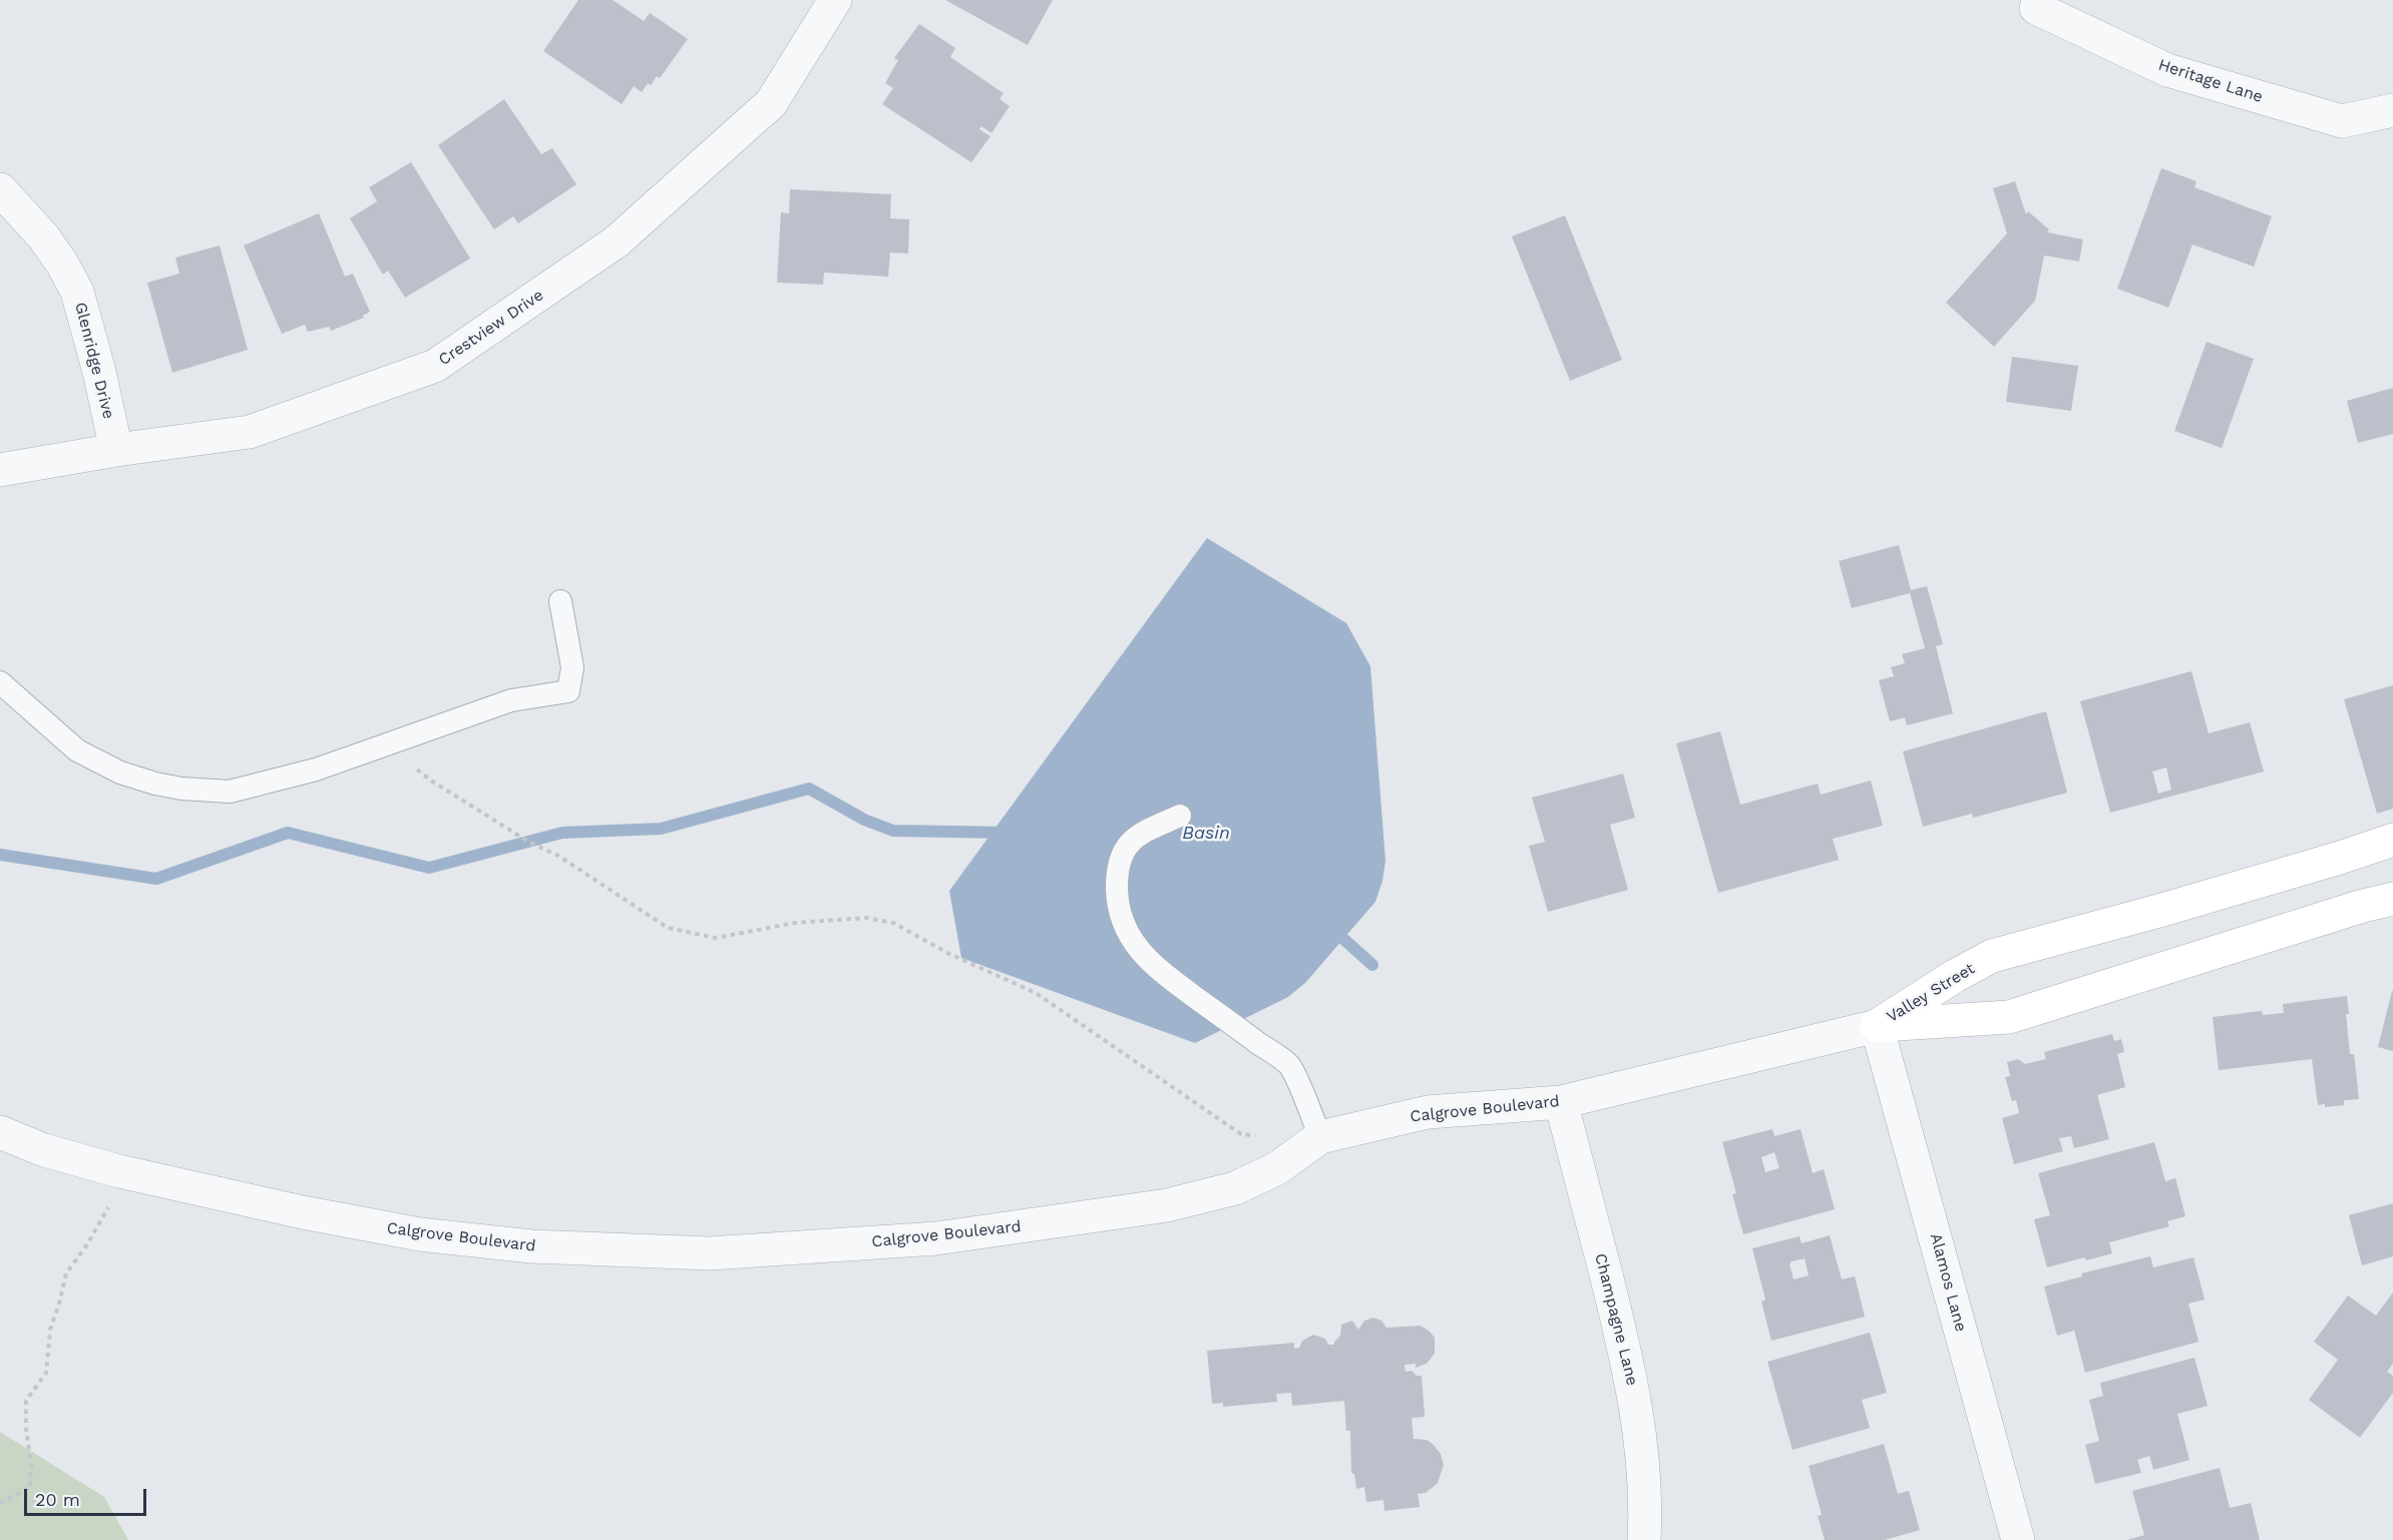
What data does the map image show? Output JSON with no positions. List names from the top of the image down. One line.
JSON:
{"streets":{"street":["Heritage Lane","Crestview Drive","Glenridge Drive","Valley Street","Calgrove Boulevard","Alamos Lane","Champagne Lane"]},"crossings":[["Crestview Drive","Glenridge Drive"],["Valley Street","Calgrove Boulevard"],["Valley Street","Alamos Lane"],["Calgrove Boulevard","Alamos Lane"],["Calgrove Boulevard","Champagne Lane"]],"water":["Basin"],"scale_bar":"20 m"}
